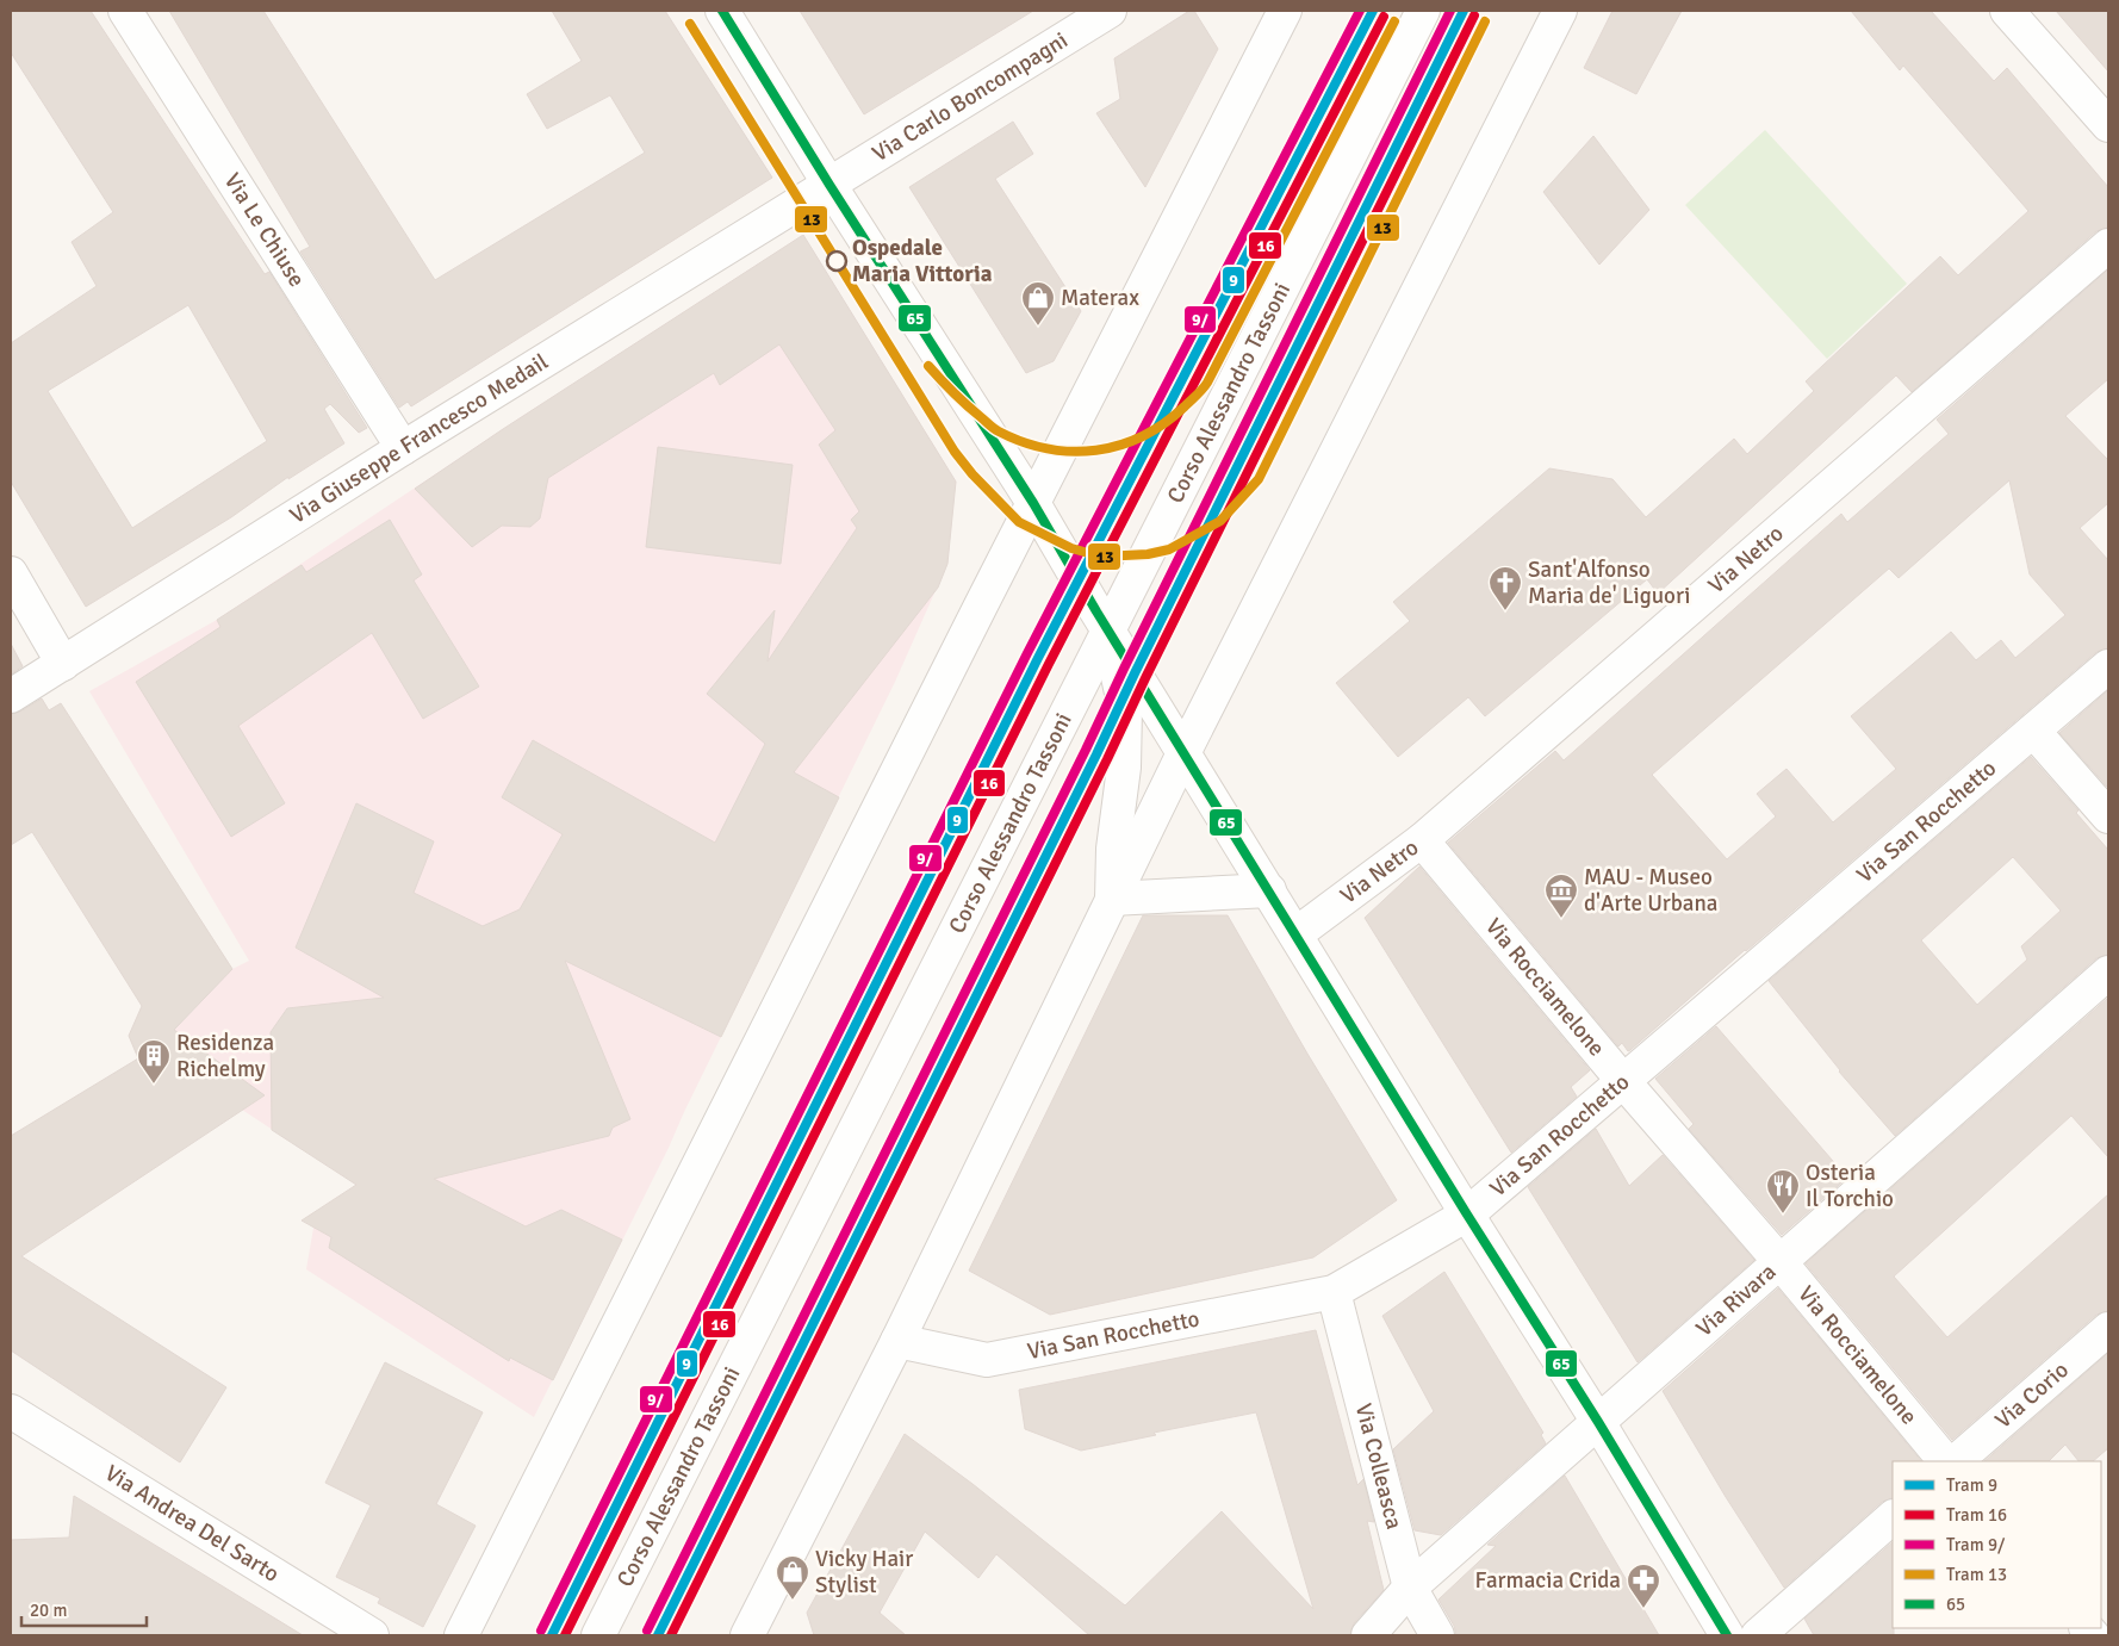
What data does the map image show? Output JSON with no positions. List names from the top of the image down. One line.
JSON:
{"streets":{"street":["Via Carlo Boncompagni","Via Le Chiuse","Corso Alessandro Tassoni","Via Giuseppe Francesco Medail","Via Netro","Via San Rocchetto","Via Rocciamelone","Via Rivara","Via Corio","Via Colleasca","Via Andrea Del Sarto"]},"crossings":[["Via Carlo Boncompagni","Via Giuseppe Francesco Medail"],["Via Le Chiuse","Via Giuseppe Francesco Medail"],["Via Netro","Via Rocciamelone"],["Via San Rocchetto","Via Rocciamelone"],["Via San Rocchetto","Via Colleasca"],["Via Rocciamelone","Via Rivara"],["Via Rivara","Via Colleasca"]],"places":{"other":["Ospedale Maria Vittoria"],"shop":["Materax","Vicky Hair Stylist"],"church":["Sant'Alfonso Maria de' Liguori"],"museum":["MAU - Museo d'Arte Urbana"],"building":["Residenza Richelmy"],"restaurant":["Osteria Il Torchio"],"pharmacy":["Farmacia Crida"]},"lines":["tram line 9","tram line 9/","transit line 65","tram line 16","tram line 13"],"legend":["Tram 9","Tram 16","Tram 9/","Tram 13","65"],"scale_bar":"20 m"}
